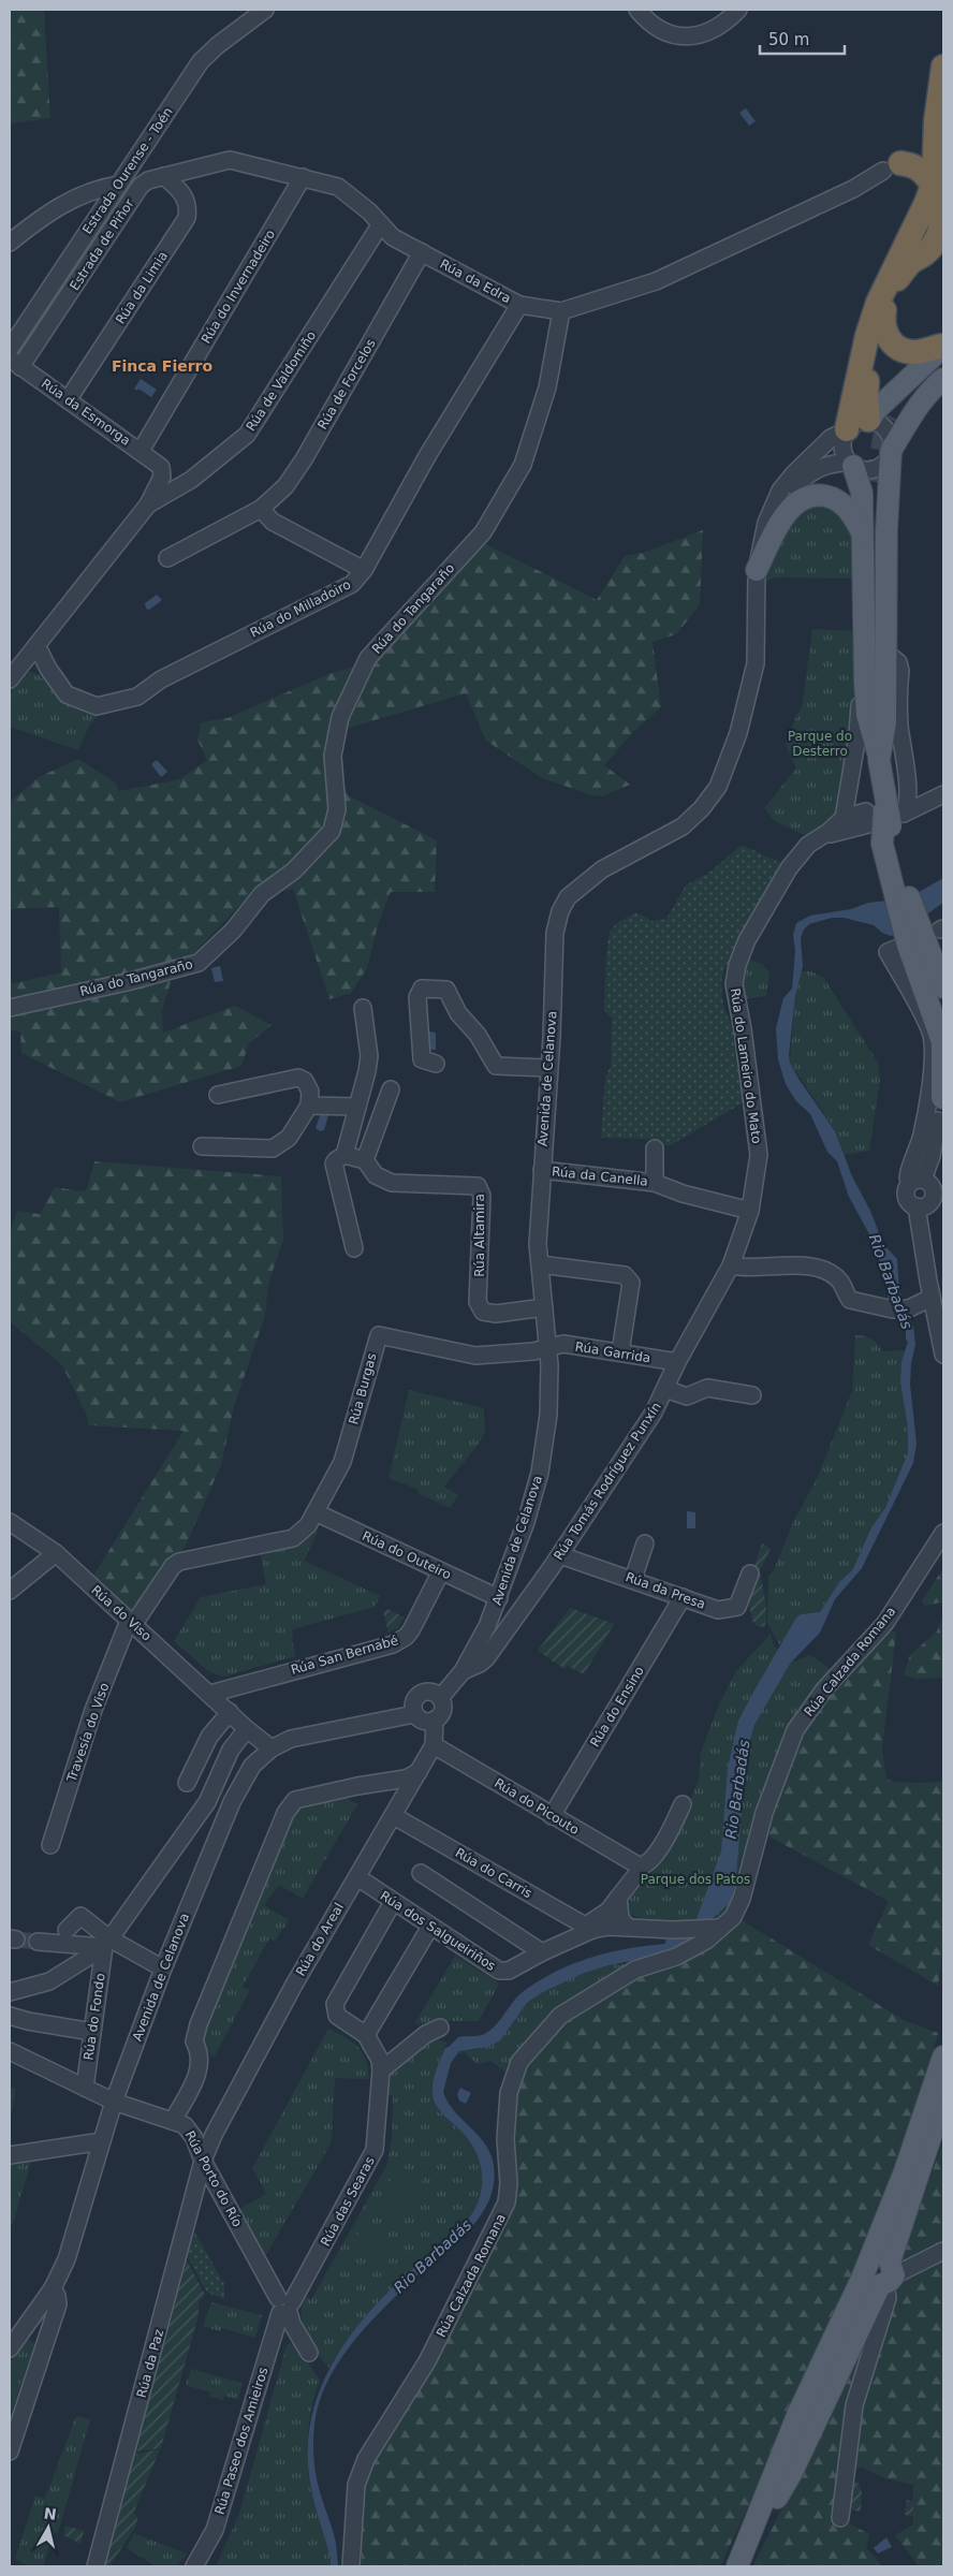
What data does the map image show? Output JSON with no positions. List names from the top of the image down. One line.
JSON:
{"streets":{"street":["Estrada Ourense - Toén","Estrada de Piñor","Rúa da Edra","Rúa do Invernadeiro","Rúa da Limia","Rúa de Valdomiño","Rúa de Forcelos","Rúa da Esmorga","Rúa do Milladoiro","Rúa do Tangaraño","Rúa do Lameiro do Mato","Avenida de Celanova","Rúa da Canella","Rúa Altamira","Rúa Garrida","Rúa Burgas","Rúa Tomás Rodríguez Punxín","Rúa do Outeiro","Rúa da Presa","Rúa do Viso","Rúa San Bernabé","Rúa Calzada Romana","Rúa do Ensino","Travesía do Viso","Rúa do Picouto","Rúa do Carris","Rúa dos Salgueiriños","Rúa do Areal","Rúa do Fondo","Rúa Porto do Río","Rúa das Searas","Rúa da Paz","Rúa Paseo dos Amieiros"]},"crossings":[["Estrada de Piñor","Rúa da Edra"],["Estrada de Piñor","Rúa da Limia"],["Estrada de Piñor","Rúa da Esmorga"],["Rúa da Edra","Rúa do Invernadeiro"],["Rúa da Edra","Rúa da Limia"],["Rúa da Edra","Rúa de Valdomiño"],["Rúa da Edra","Rúa de Forcelos"],["Rúa da Edra","Rúa do Milladoiro"],["Rúa da Edra","Rúa do Tangaraño"],["Rúa do Invernadeiro","Rúa da Esmorga"],["Rúa da Limia","Rúa da Esmorga"],["Rúa de Valdomiño","Rúa da Esmorga"],["Rúa de Valdomiño","Rúa do Milladoiro"],["Rúa do Lameiro do Mato","Rúa da Canella"],["Rúa do Lameiro do Mato","Rúa Tomás Rodríguez Punxín"],["Avenida de Celanova","Rúa da Canella"],["Avenida de Celanova","Rúa Altamira"],["Avenida de Celanova","Rúa Garrida"],["Avenida de Celanova","Rúa Burgas"],["Avenida de Celanova","Rúa Tomás Rodríguez Punxín"],["Avenida de Celanova","Rúa do Outeiro"],["Avenida de Celanova","Rúa do Viso"],["Avenida de Celanova","Rúa do Areal"],["Avenida de Celanova","Rúa Porto do Río"],["Rúa da Canella","Rúa Tomás Rodríguez Punxín"],["Rúa Garrida","Rúa Burgas"],["Rúa Garrida","Rúa Tomás Rodríguez Punxín"],["Rúa Burgas","Rúa do Outeiro"],["Rúa Burgas","Travesía do Viso"],["Rúa Tomás Rodríguez Punxín","Rúa da Presa"],["Rúa do Outeiro","Rúa San Bernabé"],["Rúa do Outeiro","Travesía do Viso"],["Rúa da Presa","Rúa do Ensino"],["Rúa do Viso","Rúa San Bernabé"],["Rúa do Viso","Travesía do Viso"],["Rúa Calzada Romana","Rúa dos Salgueiriños"],["Rúa do Ensino","Rúa do Picouto"],["Rúa do Picouto","Rúa do Areal"],["Rúa do Carris","Rúa dos Salgueiriños"],["Rúa do Carris","Rúa do Areal"],["Rúa dos Salgueiriños","Rúa do Areal"],["Rúa do Areal","Rúa Porto do Río"],["Rúa do Areal","Rúa da Paz"],["Rúa do Fondo","Rúa Porto do Río"],["Rúa Porto do Río","Rúa das Searas"],["Rúa Porto do Río","Rúa da Paz"],["Rúa Porto do Río","Rúa Paseo dos Amieiros"],["Rúa das Searas","Rúa Paseo dos Amieiros"]],"districts":["Finca Fierro"],"water":["Rio Barbadás"],"parks":["Parque do Desterro","Parque dos Patos"],"scale_bar":"50 m","north":"top"}
